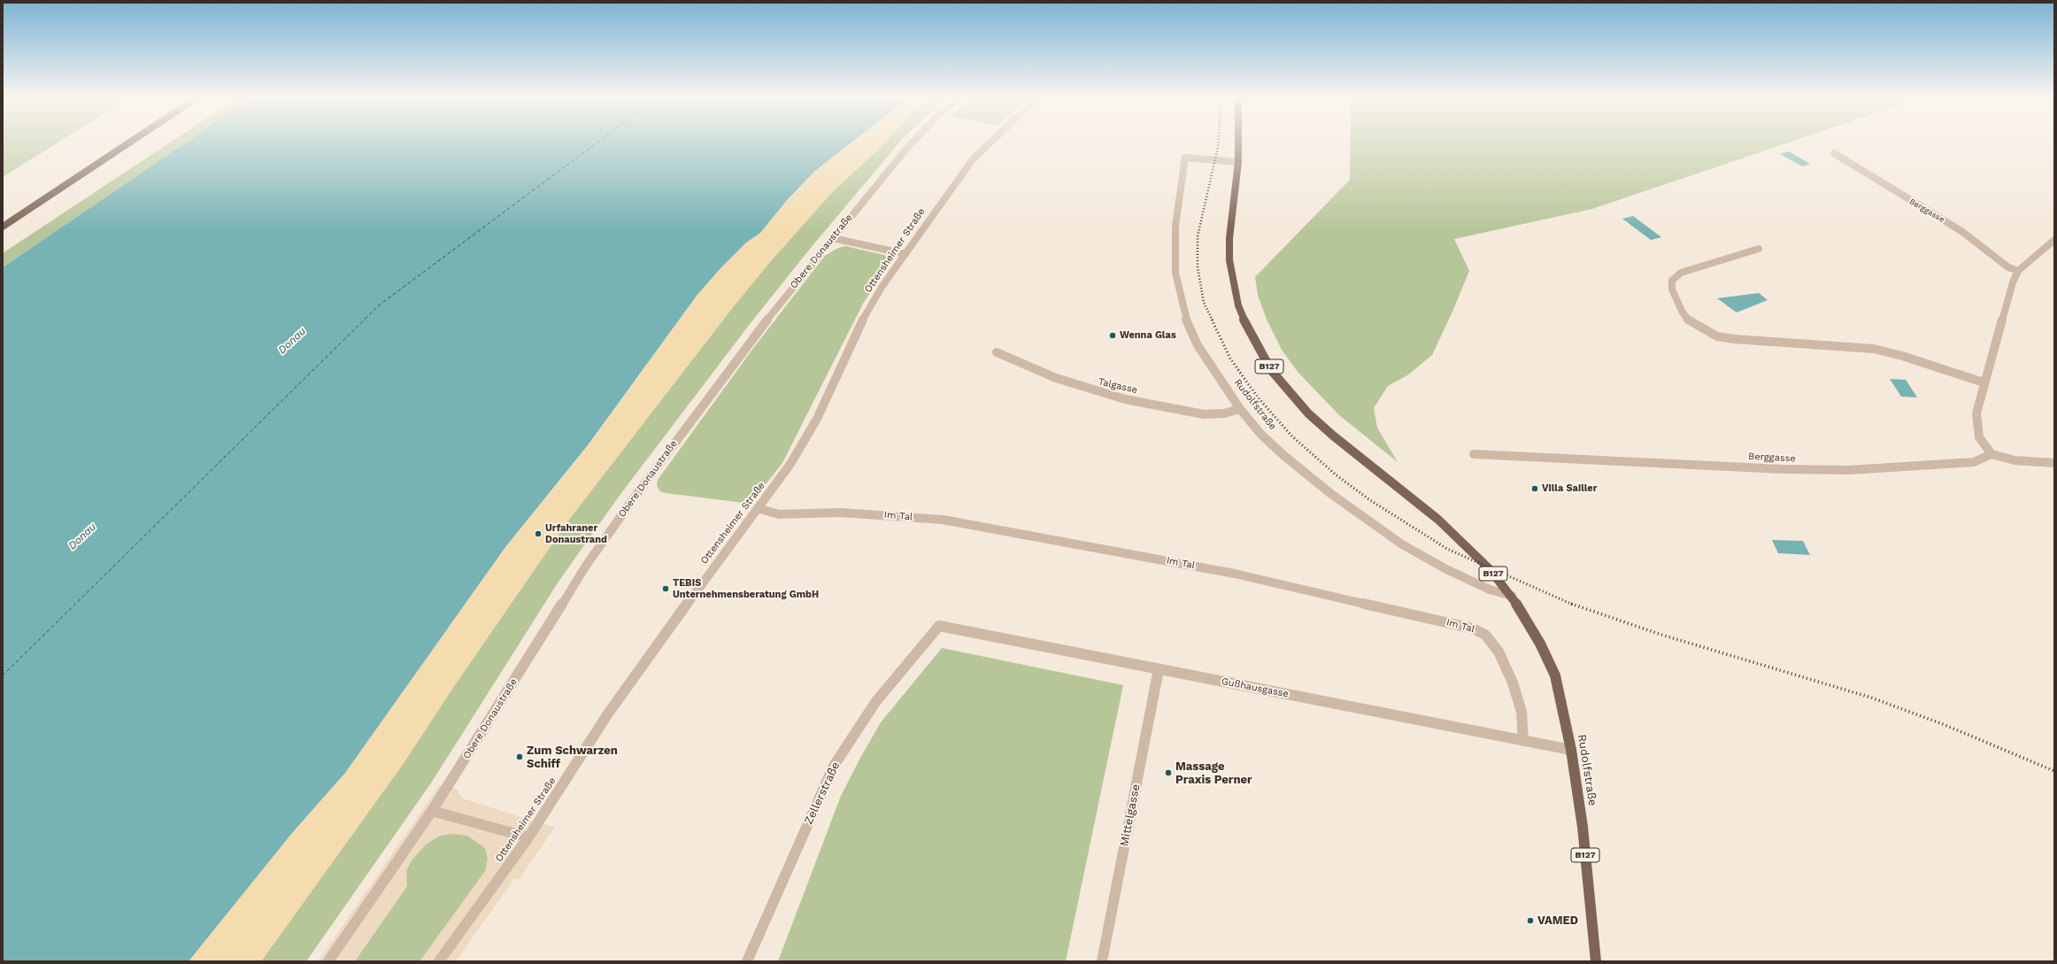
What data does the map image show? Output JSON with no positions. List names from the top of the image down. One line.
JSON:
{"streets":{"main road":["B127","Rudolfstraße"],"street":["Berggasse","Ottensheimer Straße","Obere Donaustraße","Talgasse","Im Tal","Gußhausgasse","Zellerstraße","Mittelgasse"]},"crossings":[["Ottensheimer Straße","Im Tal"],["Talgasse","Rudolfstraße"],["Rudolfstraße","Gußhausgasse"],["Im Tal","Gußhausgasse"],["Gußhausgasse","Zellerstraße"],["Gußhausgasse","Mittelgasse"]],"water":["Donau"],"places":["Wenna Glas","Villa Sailler","Urfahraner Donaustrand","TEBIS Unternehmensberatung GmbH","Zum Schwarzen Schiff","Massage Praxis Perner","VAMED"]}
